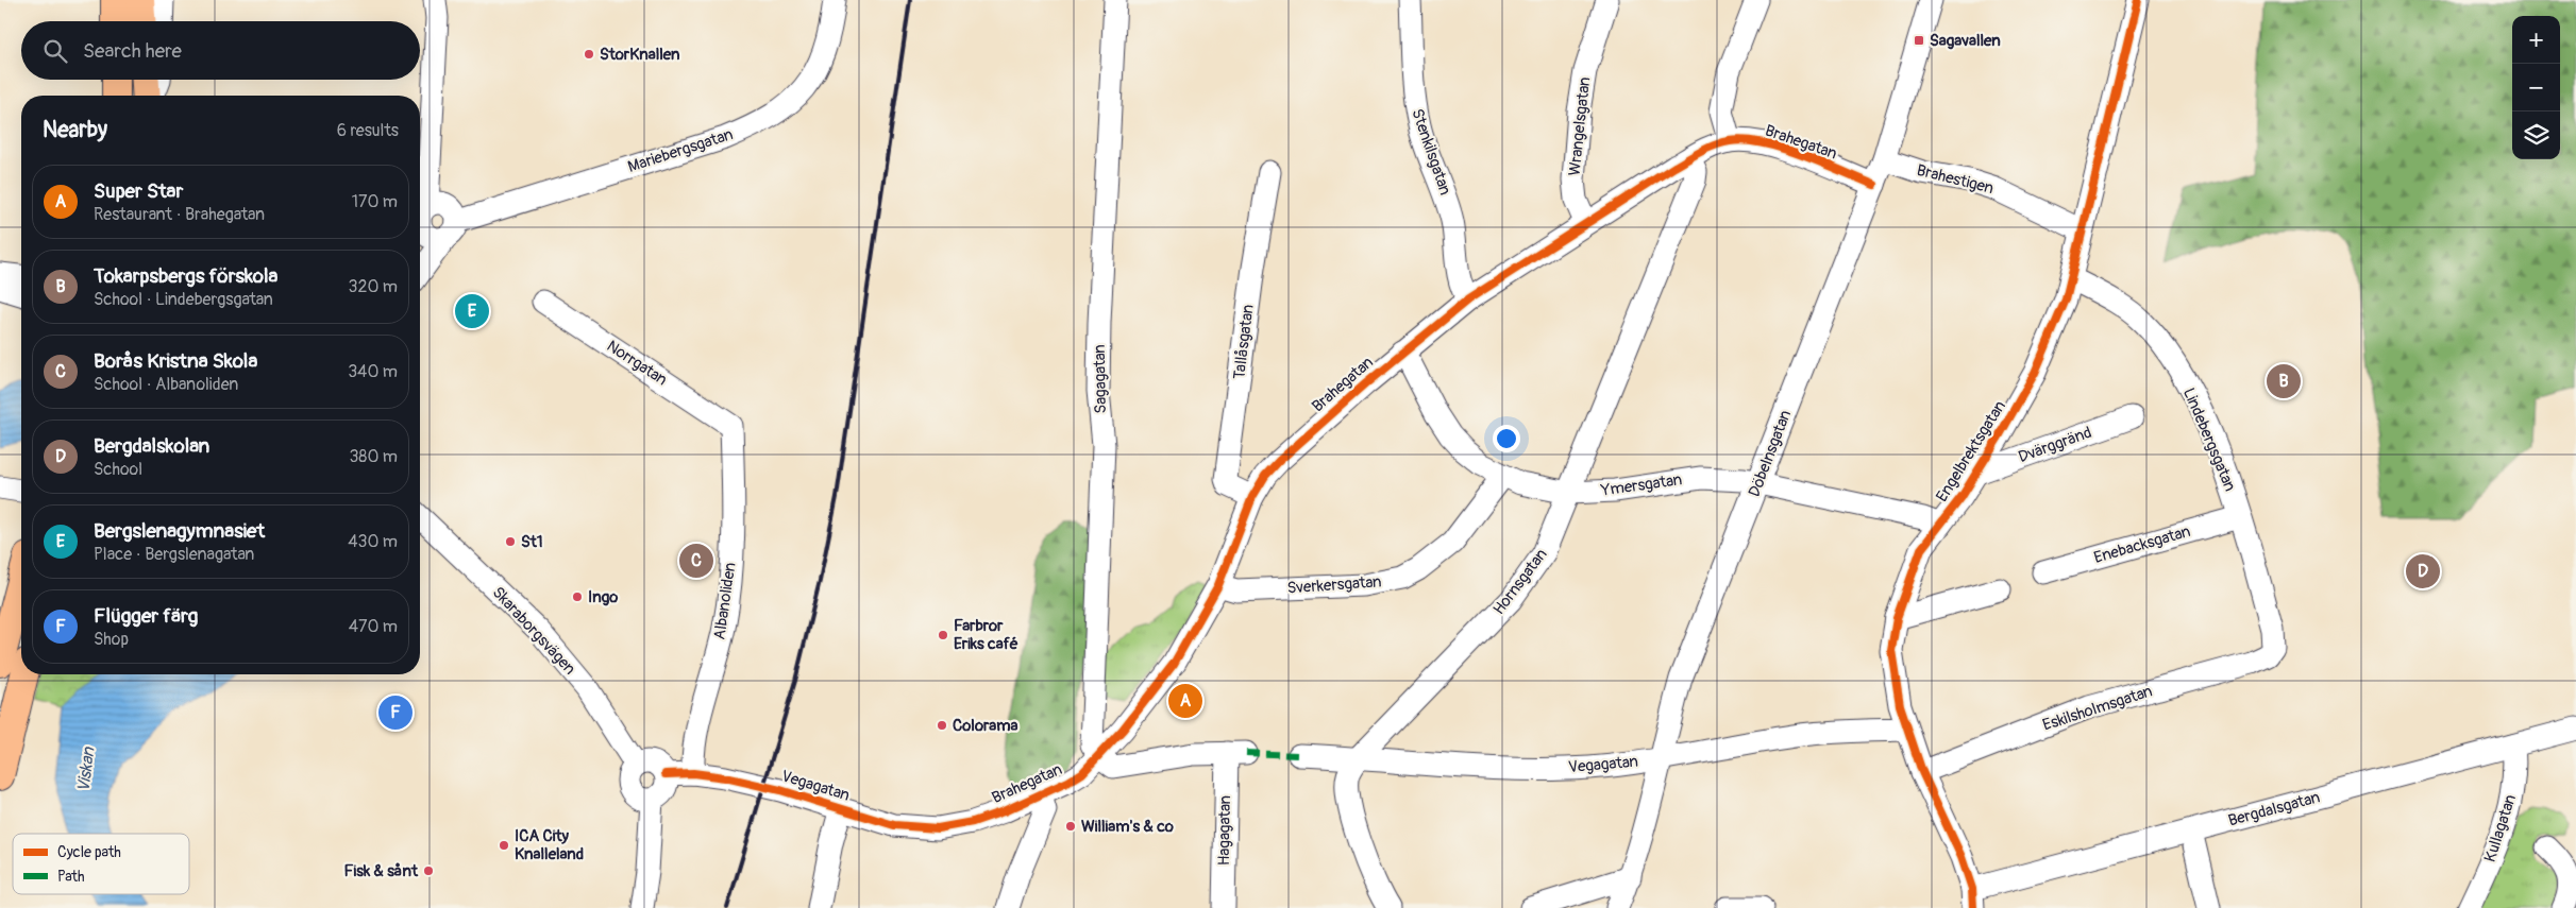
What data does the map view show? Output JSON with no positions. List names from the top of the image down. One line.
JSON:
{"streets":{"street":["Wrangelsgatan","Brahegatan","Mariebergsgatan","Stenkilsgatan","Brahestigen","Tallåsgatan","Norrgatan","Sagagatan","Lindebergsgatan","Dvärggränd","Engelbrektsgatan","Döbelnsgatan","Ymersgatan","Enebacksgatan","Hornsgatan","Sverkersgatan","Albanoliden","Skaraborgsvägen","Eskilsholmsgatan","Vegagatan","Bergdalsgatan","Kullagatan","Hagagatan"]},"crossings":[["Wrangelsgatan","Brahegatan"],["Brahegatan","Stenkilsgatan"],["Brahegatan","Tallåsgatan"],["Brahegatan","Sagagatan"],["Brahegatan","Döbelnsgatan"],["Brahegatan","Ymersgatan"],["Brahegatan","Hornsgatan"],["Brahegatan","Sverkersgatan"],["Brahegatan","Vegagatan"],["Brahegatan","Hagagatan"],["Brahestigen","Engelbrektsgatan"],["Brahestigen","Döbelnsgatan"],["Norrgatan","Albanoliden"],["Sagagatan","Hagagatan"],["Lindebergsgatan","Engelbrektsgatan"],["Lindebergsgatan","Enebacksgatan"],["Lindebergsgatan","Eskilsholmsgatan"],["Dvärggränd","Engelbrektsgatan"],["Engelbrektsgatan","Ymersgatan"],["Engelbrektsgatan","Eskilsholmsgatan"],["Engelbrektsgatan","Vegagatan"],["Engelbrektsgatan","Bergdalsgatan"],["Döbelnsgatan","Ymersgatan"],["Döbelnsgatan","Vegagatan"],["Ymersgatan","Hornsgatan"],["Ymersgatan","Sverkersgatan"],["Hornsgatan","Vegagatan"],["Albanoliden","Vegagatan"],["Skaraborgsvägen","Vegagatan"],["Bergdalsgatan","Kullagatan"]],"water":["Viskan"],"places":{"transit":["Sagavallen"],"other":["StorKnallen","St1","Ingo","Farbror Eriks café","Colorama","William's & co","ICA City Knalleland","Fisk & sånt"]},"legend":["Cycle path","Path"],"page":{"map_buttons":["+","−"],"search":"Search here","heading":["Nearby","6 results"],"list":[{"mark":"A","name":"Super Star","note":"Restaurant · Brahegatan","value":"170 m"},{"mark":"B","name":"Tokarpsbergs förskola","note":"School · Lindebergsgatan","value":"320 m"},{"mark":"C","name":"Borås Kristna Skola","note":"School · Albanoliden","value":"340 m"},{"mark":"D","name":"Bergdalskolan","note":"School","value":"380 m"},{"mark":"E","name":"Bergslenagymnasiet","note":"Place · Bergslenagatan","value":"430 m"},{"mark":"F","name":"Flügger färg","note":"Shop","value":"470 m"}],"pins":["E","B","C","D","A","F"]}}
